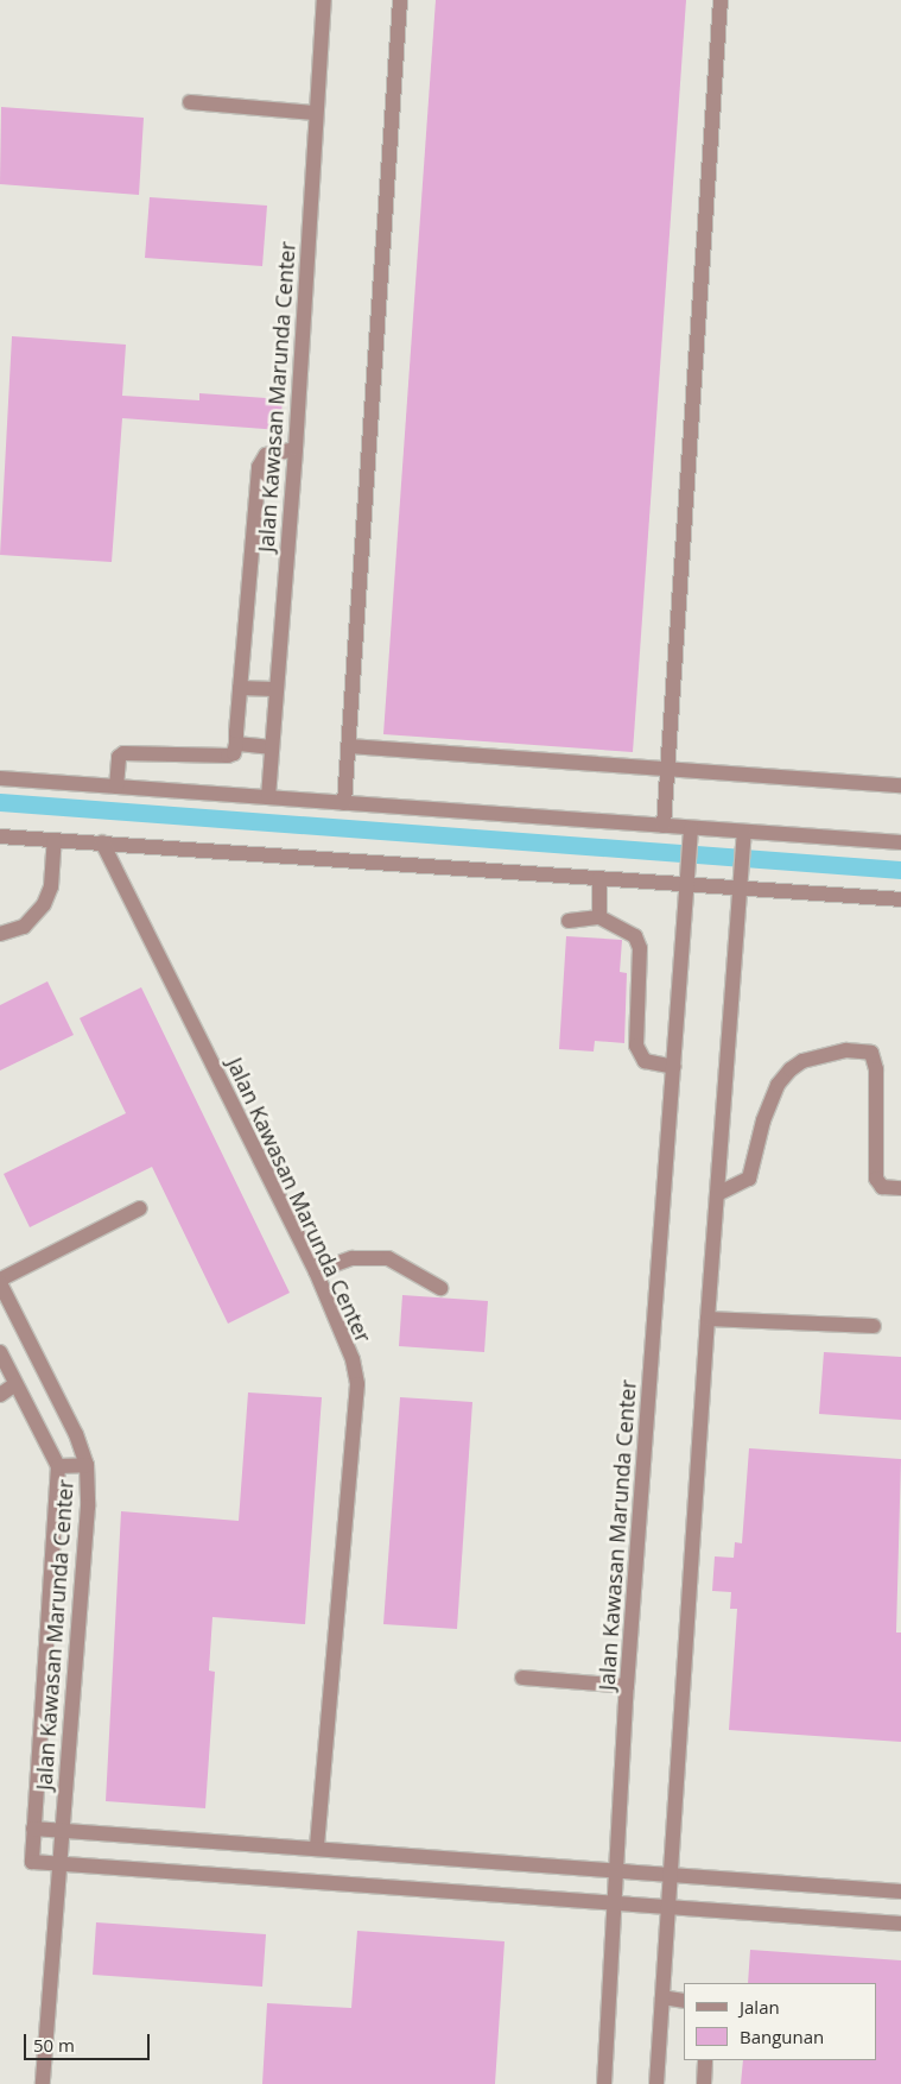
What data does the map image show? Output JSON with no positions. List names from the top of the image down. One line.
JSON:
{"streets":{"lane":["Jalan Kawasan Marunda Center"]},"legend":["Jalan","Bangunan"],"scale_bar":"50 m"}
